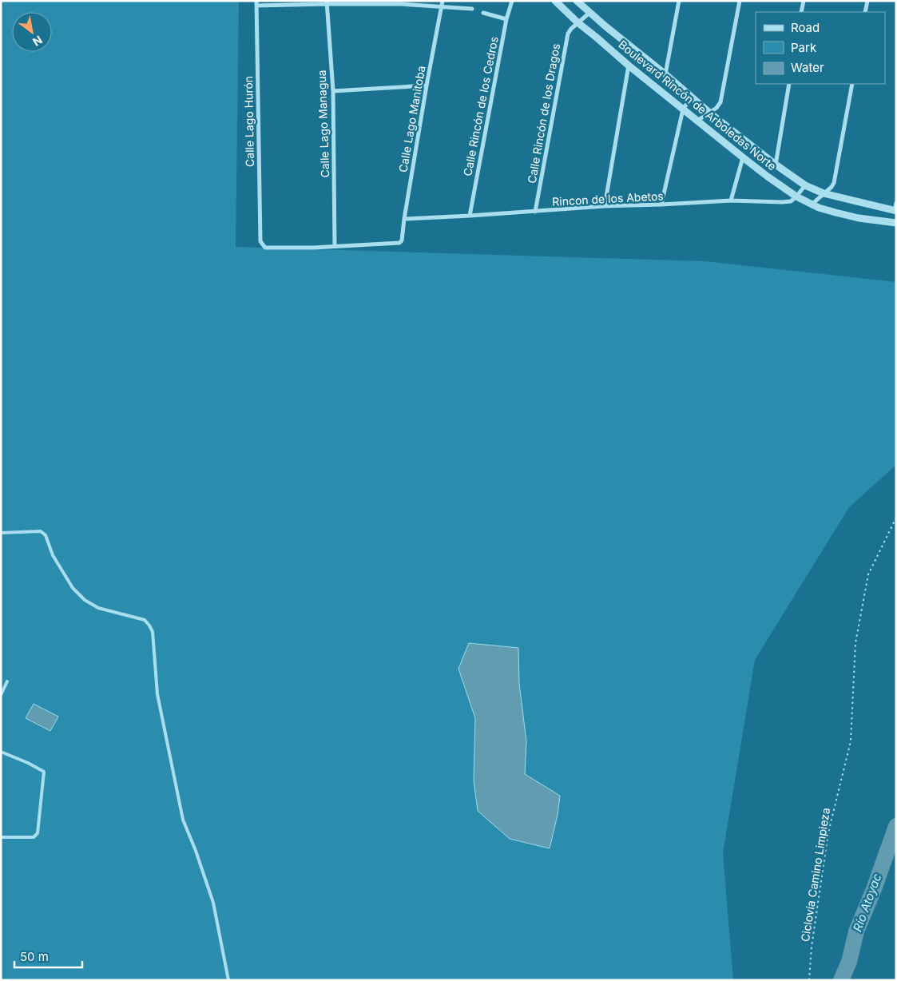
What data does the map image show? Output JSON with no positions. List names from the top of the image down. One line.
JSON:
{"streets":{"street":["Boulevard Rincón de Arboledas Norte","Calle Rincón de los Cedros","Calle Rincón de los Dragos","Calle Lago Manitoba","Calle Lago Hurón","Calle Lago Managua","Rincon de los Abetos"],"path":["Ciclovía Camino Limpieza"]},"crossings":[["Boulevard Rincón de Arboledas Norte","Calle Rincón de los Dragos"],["Boulevard Rincón de Arboledas Norte","Rincon de los Abetos"],["Calle Rincón de los Cedros","Rincon de los Abetos"],["Calle Rincón de los Dragos","Rincon de los Abetos"],["Calle Lago Manitoba","Calle Lago Hurón"],["Calle Lago Manitoba","Calle Lago Managua"],["Calle Lago Manitoba","Rincon de los Abetos"],["Calle Lago Hurón","Calle Lago Managua"]],"water":["Río Atoyac"],"legend":["Road","Park","Water"],"scale_bar":"50 m","north":"bottom right"}
